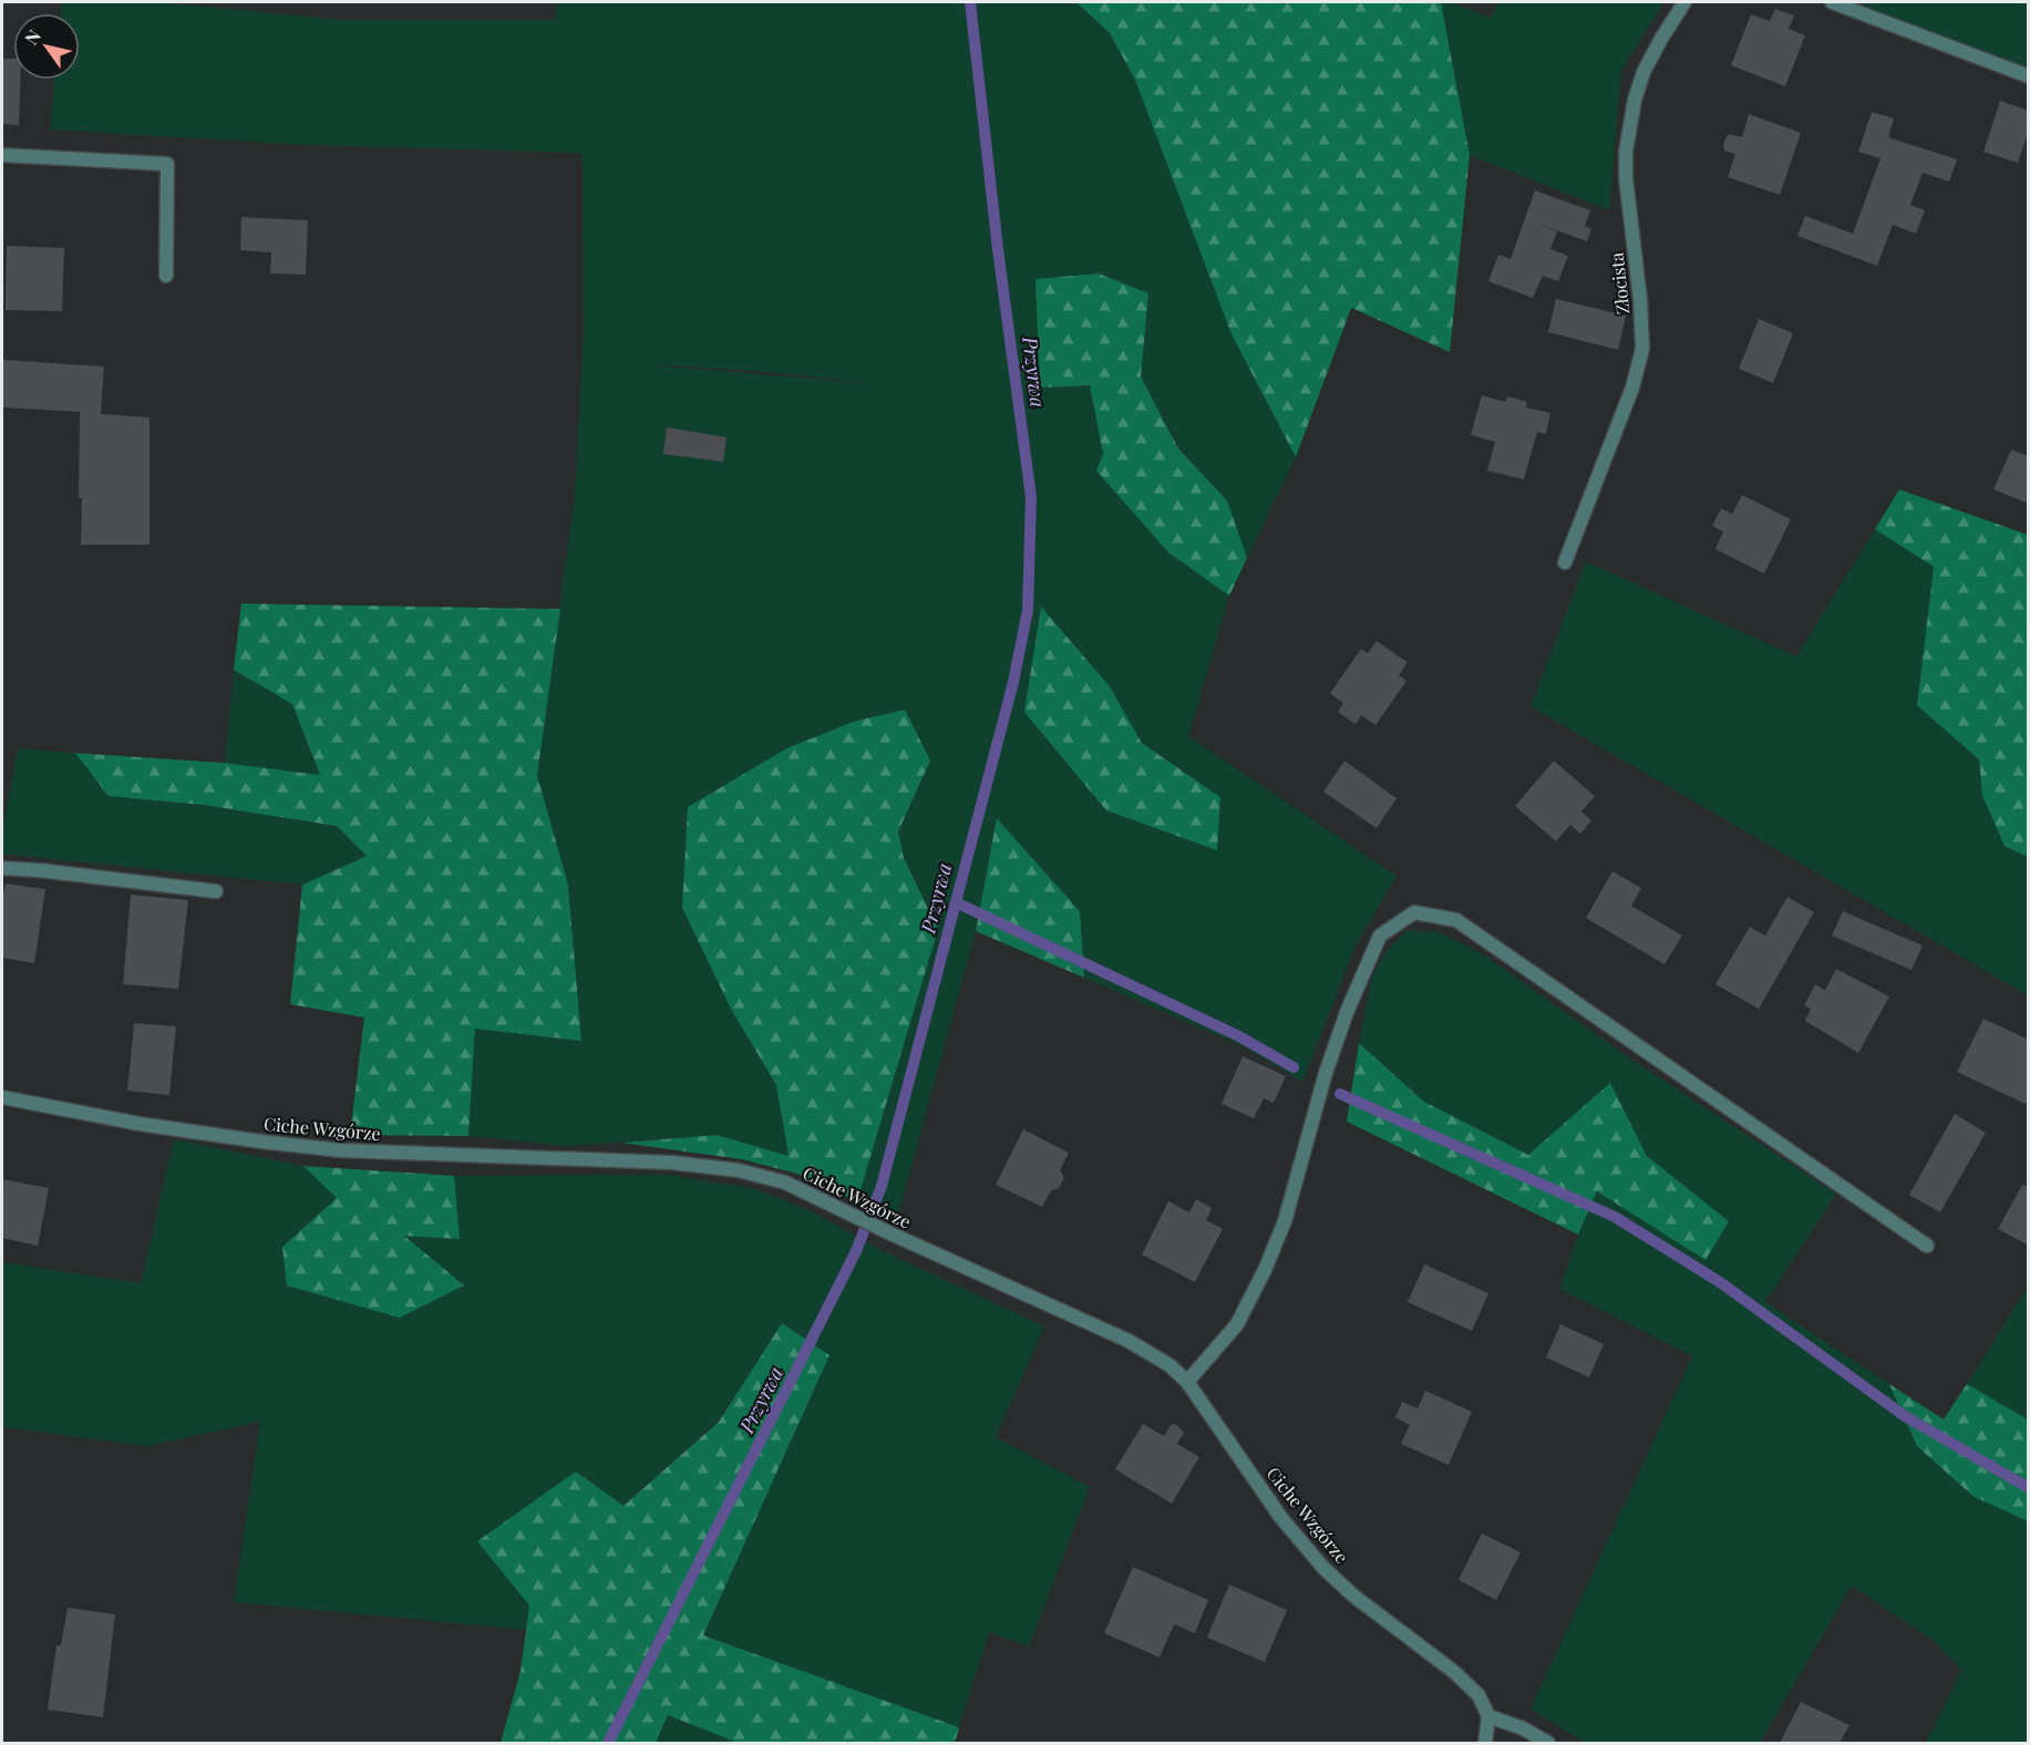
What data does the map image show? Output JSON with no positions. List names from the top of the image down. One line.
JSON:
{"streets":{"street":["Złocista","Ciche Wzgórze"]},"water":["Przyrwa"],"north":"top left"}
